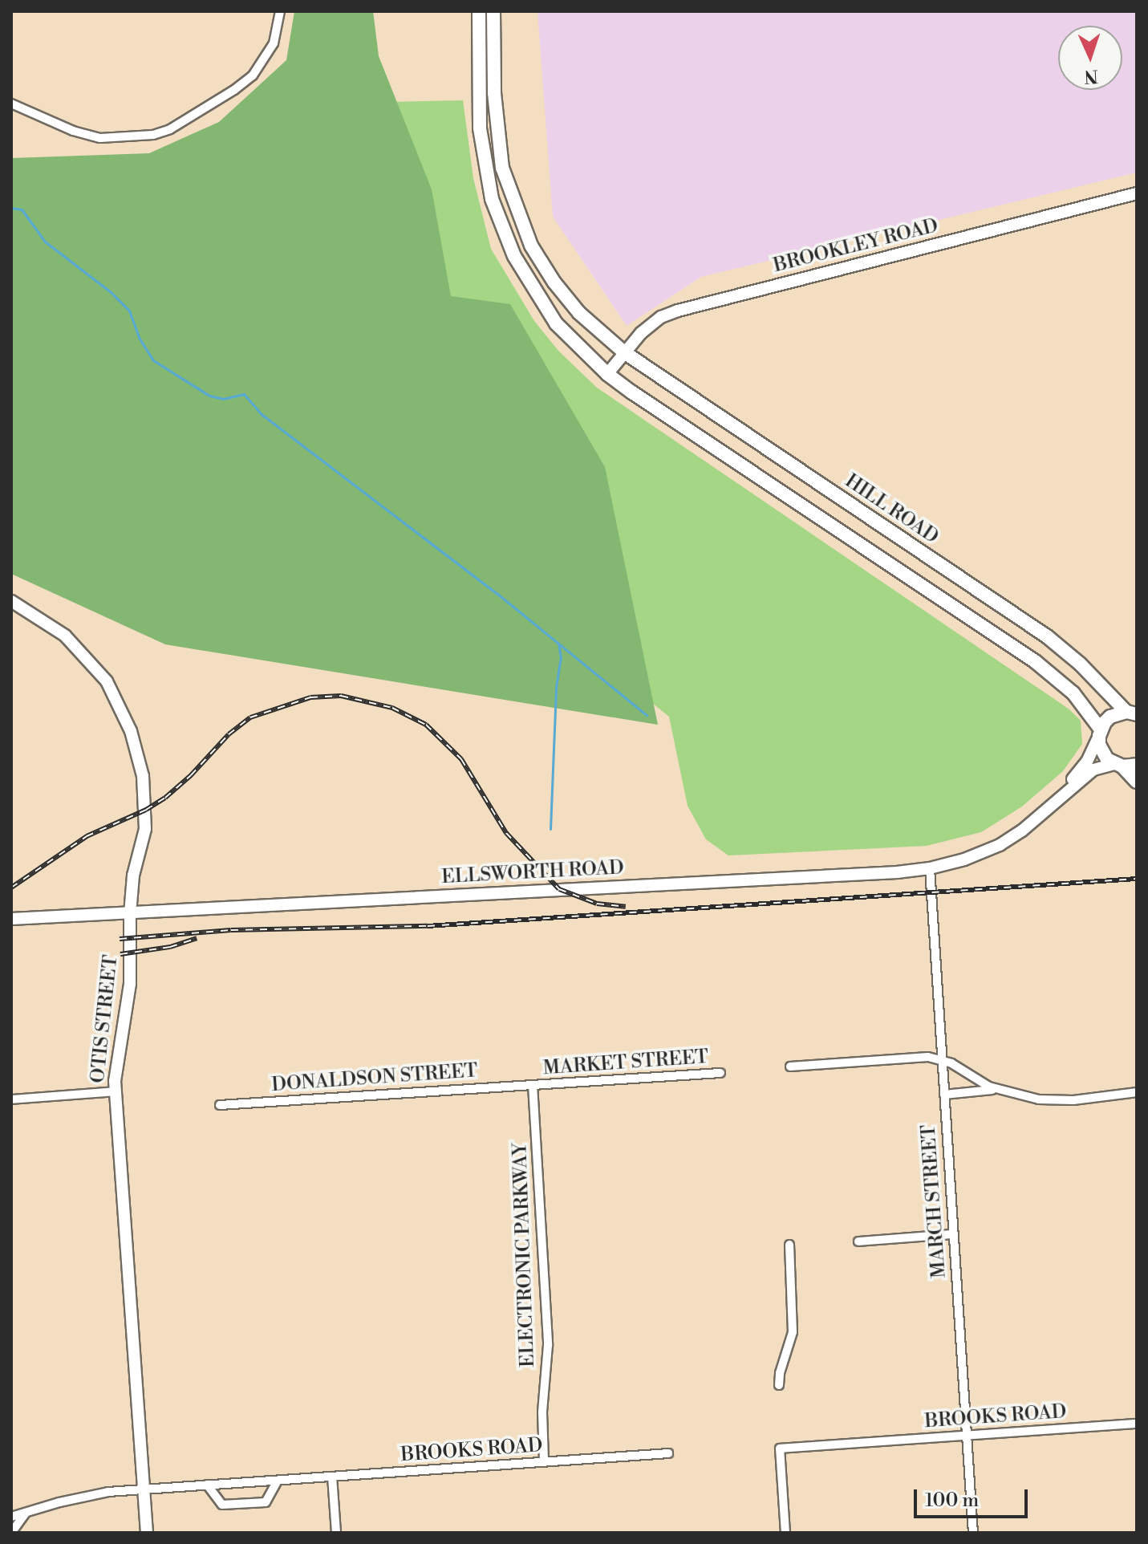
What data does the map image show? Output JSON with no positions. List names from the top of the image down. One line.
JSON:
{"streets":{"main road":["HILL ROAD"],"street":["BROOKLEY ROAD","ELLSWORTH ROAD","OTIS STREET","MARKET STREET","DONALDSON STREET","MARCH STREET","ELECTRONIC PARKWAY","BROOKS ROAD"]},"crossings":[["BROOKLEY ROAD","HILL ROAD"],["ELLSWORTH ROAD","OTIS STREET"],["ELLSWORTH ROAD","MARCH STREET"],["OTIS STREET","BROOKS ROAD"],["MARKET STREET","DONALDSON STREET"],["MARKET STREET","ELECTRONIC PARKWAY"],["DONALDSON STREET","ELECTRONIC PARKWAY"],["MARCH STREET","BROOKS ROAD"],["ELECTRONIC PARKWAY","BROOKS ROAD"]],"scale_bar":"100 m","north":"bottom"}
